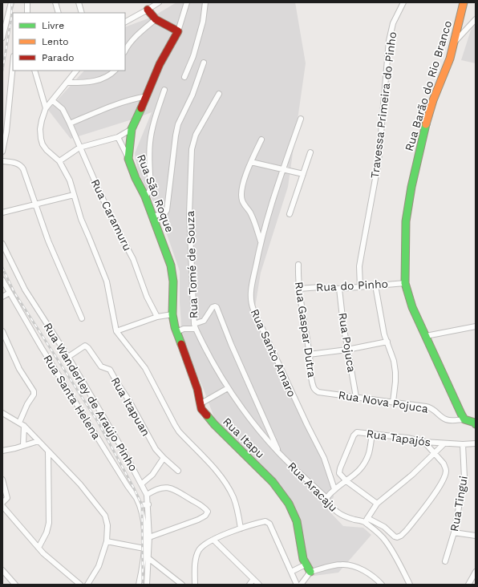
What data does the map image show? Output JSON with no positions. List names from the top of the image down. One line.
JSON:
{"streets":{"street":["Rua Barão do Rio Branco","Travessa Primeira do Pinho","Rua São Roque","Rua Caramuru","Rua Tomé de Souza","Rua do Pinho","Rua Gaspar Dutra","Rua Pojuca","Rua Santo Amaro","Rua Santa Helena","Rua Wanderley de Araújo Pinho","Rua Nova Pojuca","Rua Itapuan","Rua Itapu","Rua Tapajós","Rua Aracaju","Rua Tingui"]},"crossings":[["Rua Barão do Rio Branco","Rua do Pinho"],["Rua Barão do Rio Branco","Rua Nova Pojuca"],["Travessa Primeira do Pinho","Rua do Pinho"],["Rua São Roque","Rua Itapu"],["Rua Tomé de Souza","Rua Aracaju"],["Rua do Pinho","Rua Gaspar Dutra"],["Rua do Pinho","Rua Pojuca"],["Rua Gaspar Dutra","Rua Nova Pojuca"],["Rua Pojuca","Rua Nova Pojuca"],["Rua Wanderley de Araújo Pinho","Rua Itapuan"],["Rua Tapajós","Rua Tingui"]],"legend":["Livre","Lento","Parado"]}
